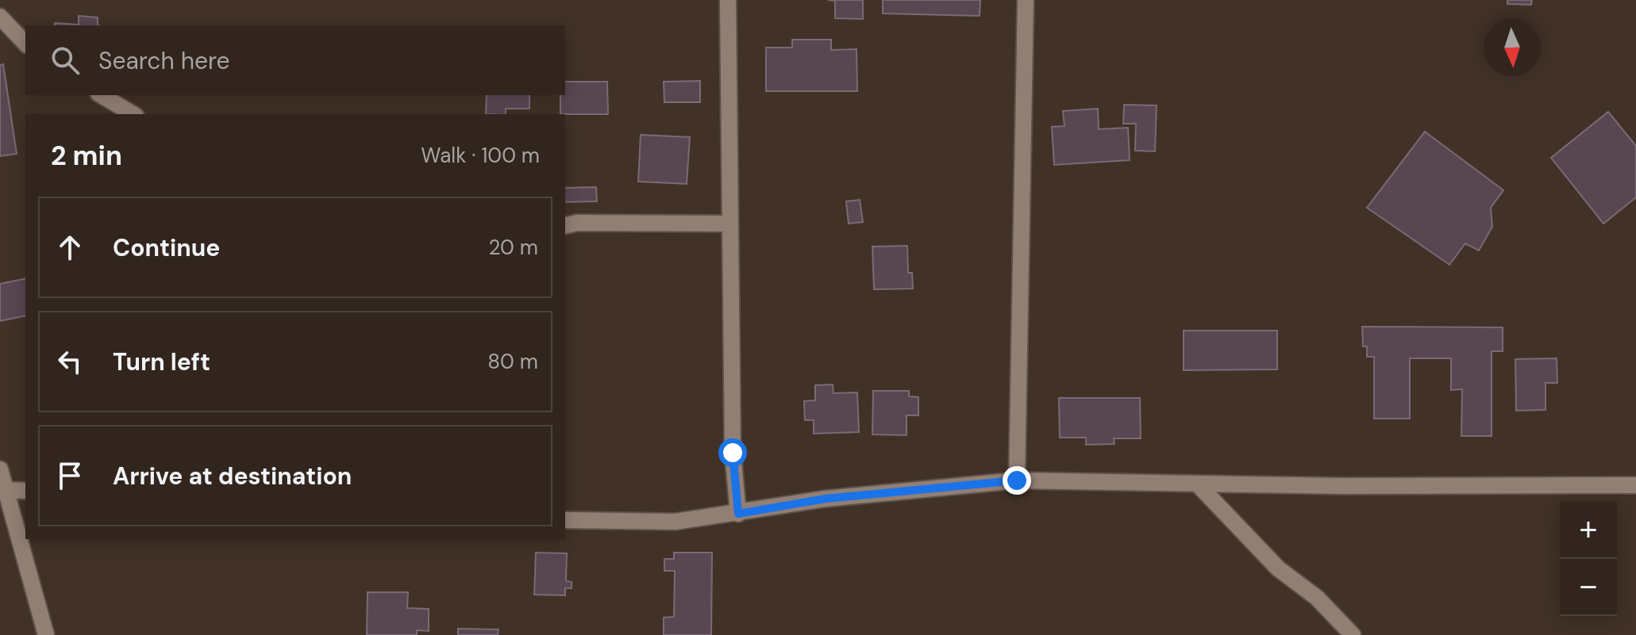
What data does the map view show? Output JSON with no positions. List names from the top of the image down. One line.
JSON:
{"north":"bottom","page":{"search":"Search here","heading":["2 min","Walk · 100 m"],"list":[["Continue","20 m"],["Turn left","80 m"],"Arrive at destination"],"map_buttons":["+","−"]}}
